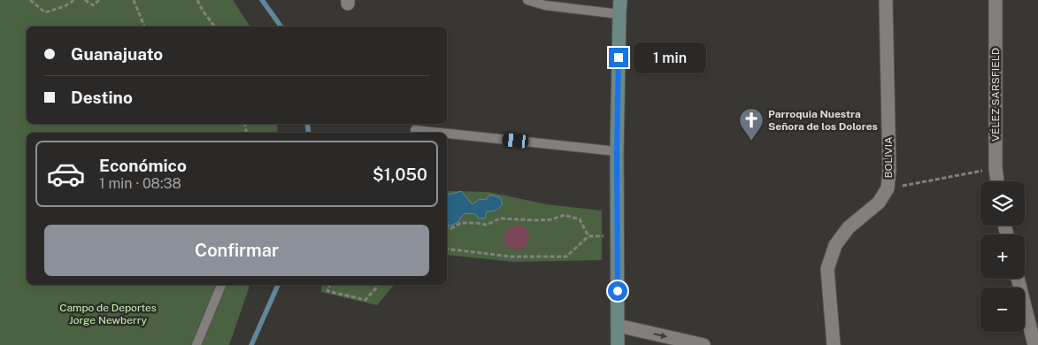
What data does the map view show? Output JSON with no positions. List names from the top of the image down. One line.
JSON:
{"streets":{"street":["VÉLEZ SARSFIELD","BOLIVIA"]},"parks":["Campo de Deportes Jorge Newberry"],"places":{"church":["Parroquia Nuestra Señora de los Dolores"]},"page":{"banner":["Guanajuato","Destino"],"bubble":"1 min","list":[{"name":"Económico","note":"1 min · 08:38","value":"$1,050"}],"map_buttons":["+","−"],"buttons":"Confirmar"}}
